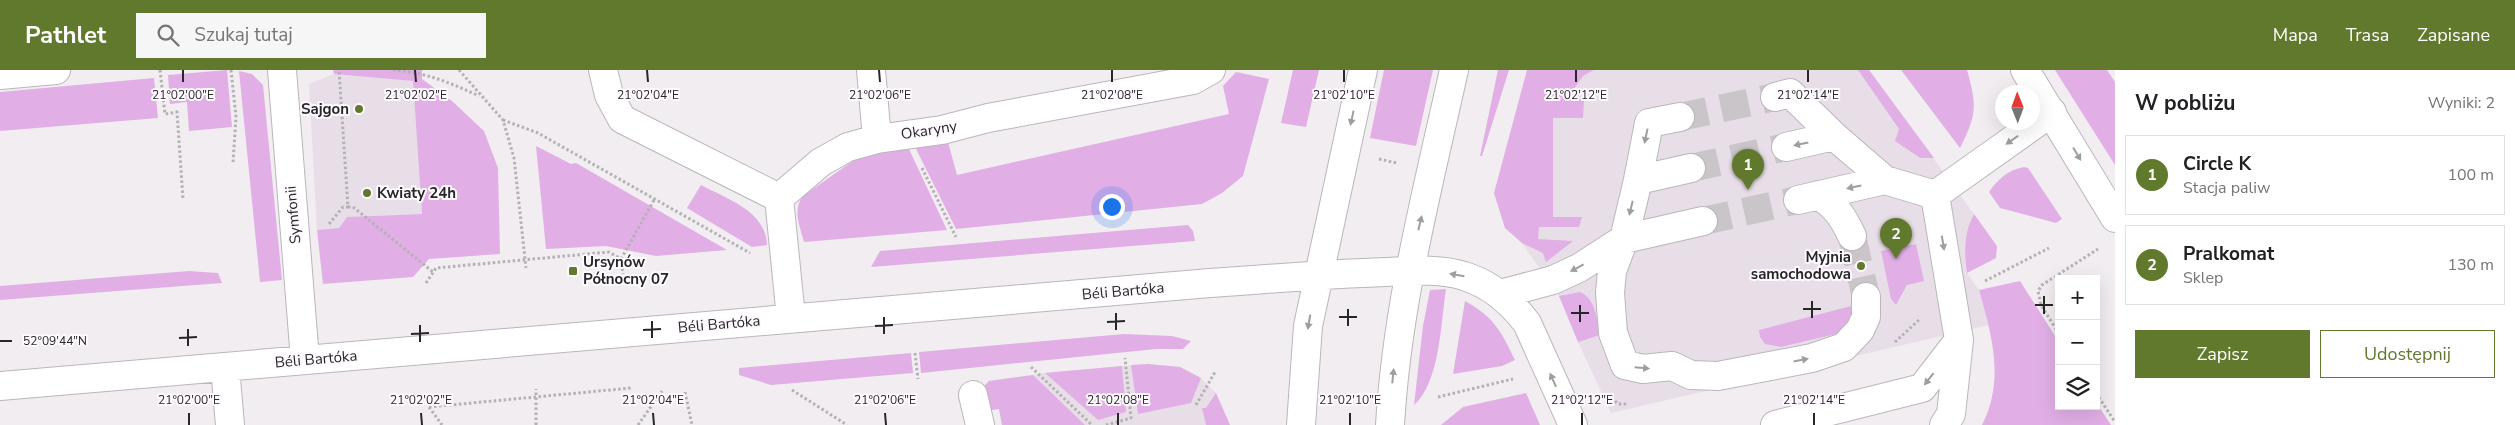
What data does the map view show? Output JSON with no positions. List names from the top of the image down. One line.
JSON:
{"streets":{"street":["Okaryny","Symfonii","Béli Bartóka"]},"crossings":[["Symfonii","Béli Bartóka"]],"places":{"other":["Sajgon","Kwiaty 24h","Myjnia samochodowa"],"transit":["Ursynów Północny 07"]},"north":"top","page":{"header":"Pathlet","search":"Szukaj tutaj","nav":["Mapa","Trasa","Zapisane"],"heading":["W pobliżu","Wyniki: 2"],"list":[{"mark":"1","name":"Circle K","note":"Stacja paliw","value":"100 m"},{"mark":"2","name":"Pralkomat","note":"Sklep","value":"130 m"}],"pins":["1","2"],"map_buttons":["+","−"],"buttons":["Zapisz","Udostępnij"]},"coordinates":["21°02'00\"E","21°02'02\"E","21°02'04\"E","21°02'06\"E","21°02'08\"E","21°02'10\"E","21°02'12\"E","21°02'14\"E","52°09'44\"N"]}
